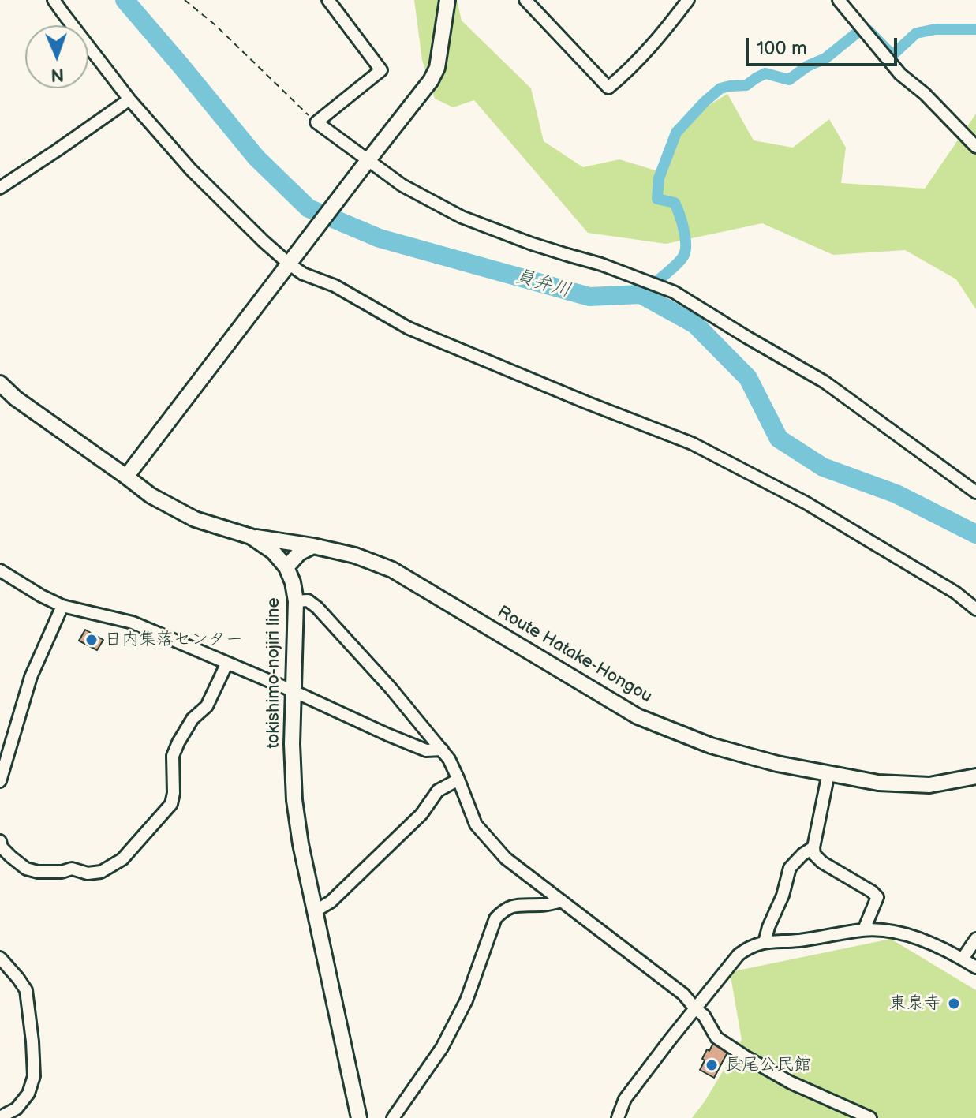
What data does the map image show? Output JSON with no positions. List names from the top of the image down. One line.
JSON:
{"streets":{"main road":["Route Hatake-Hongou","tokishimo-nojiri line"]},"crossings":[["Route Hatake-Hongou","tokishimo-nojiri line"]],"water":["員弁川"],"places":["日内集落センター","東泉寺","長尾公民館"],"scale_bar":"100 m","north":"bottom"}
